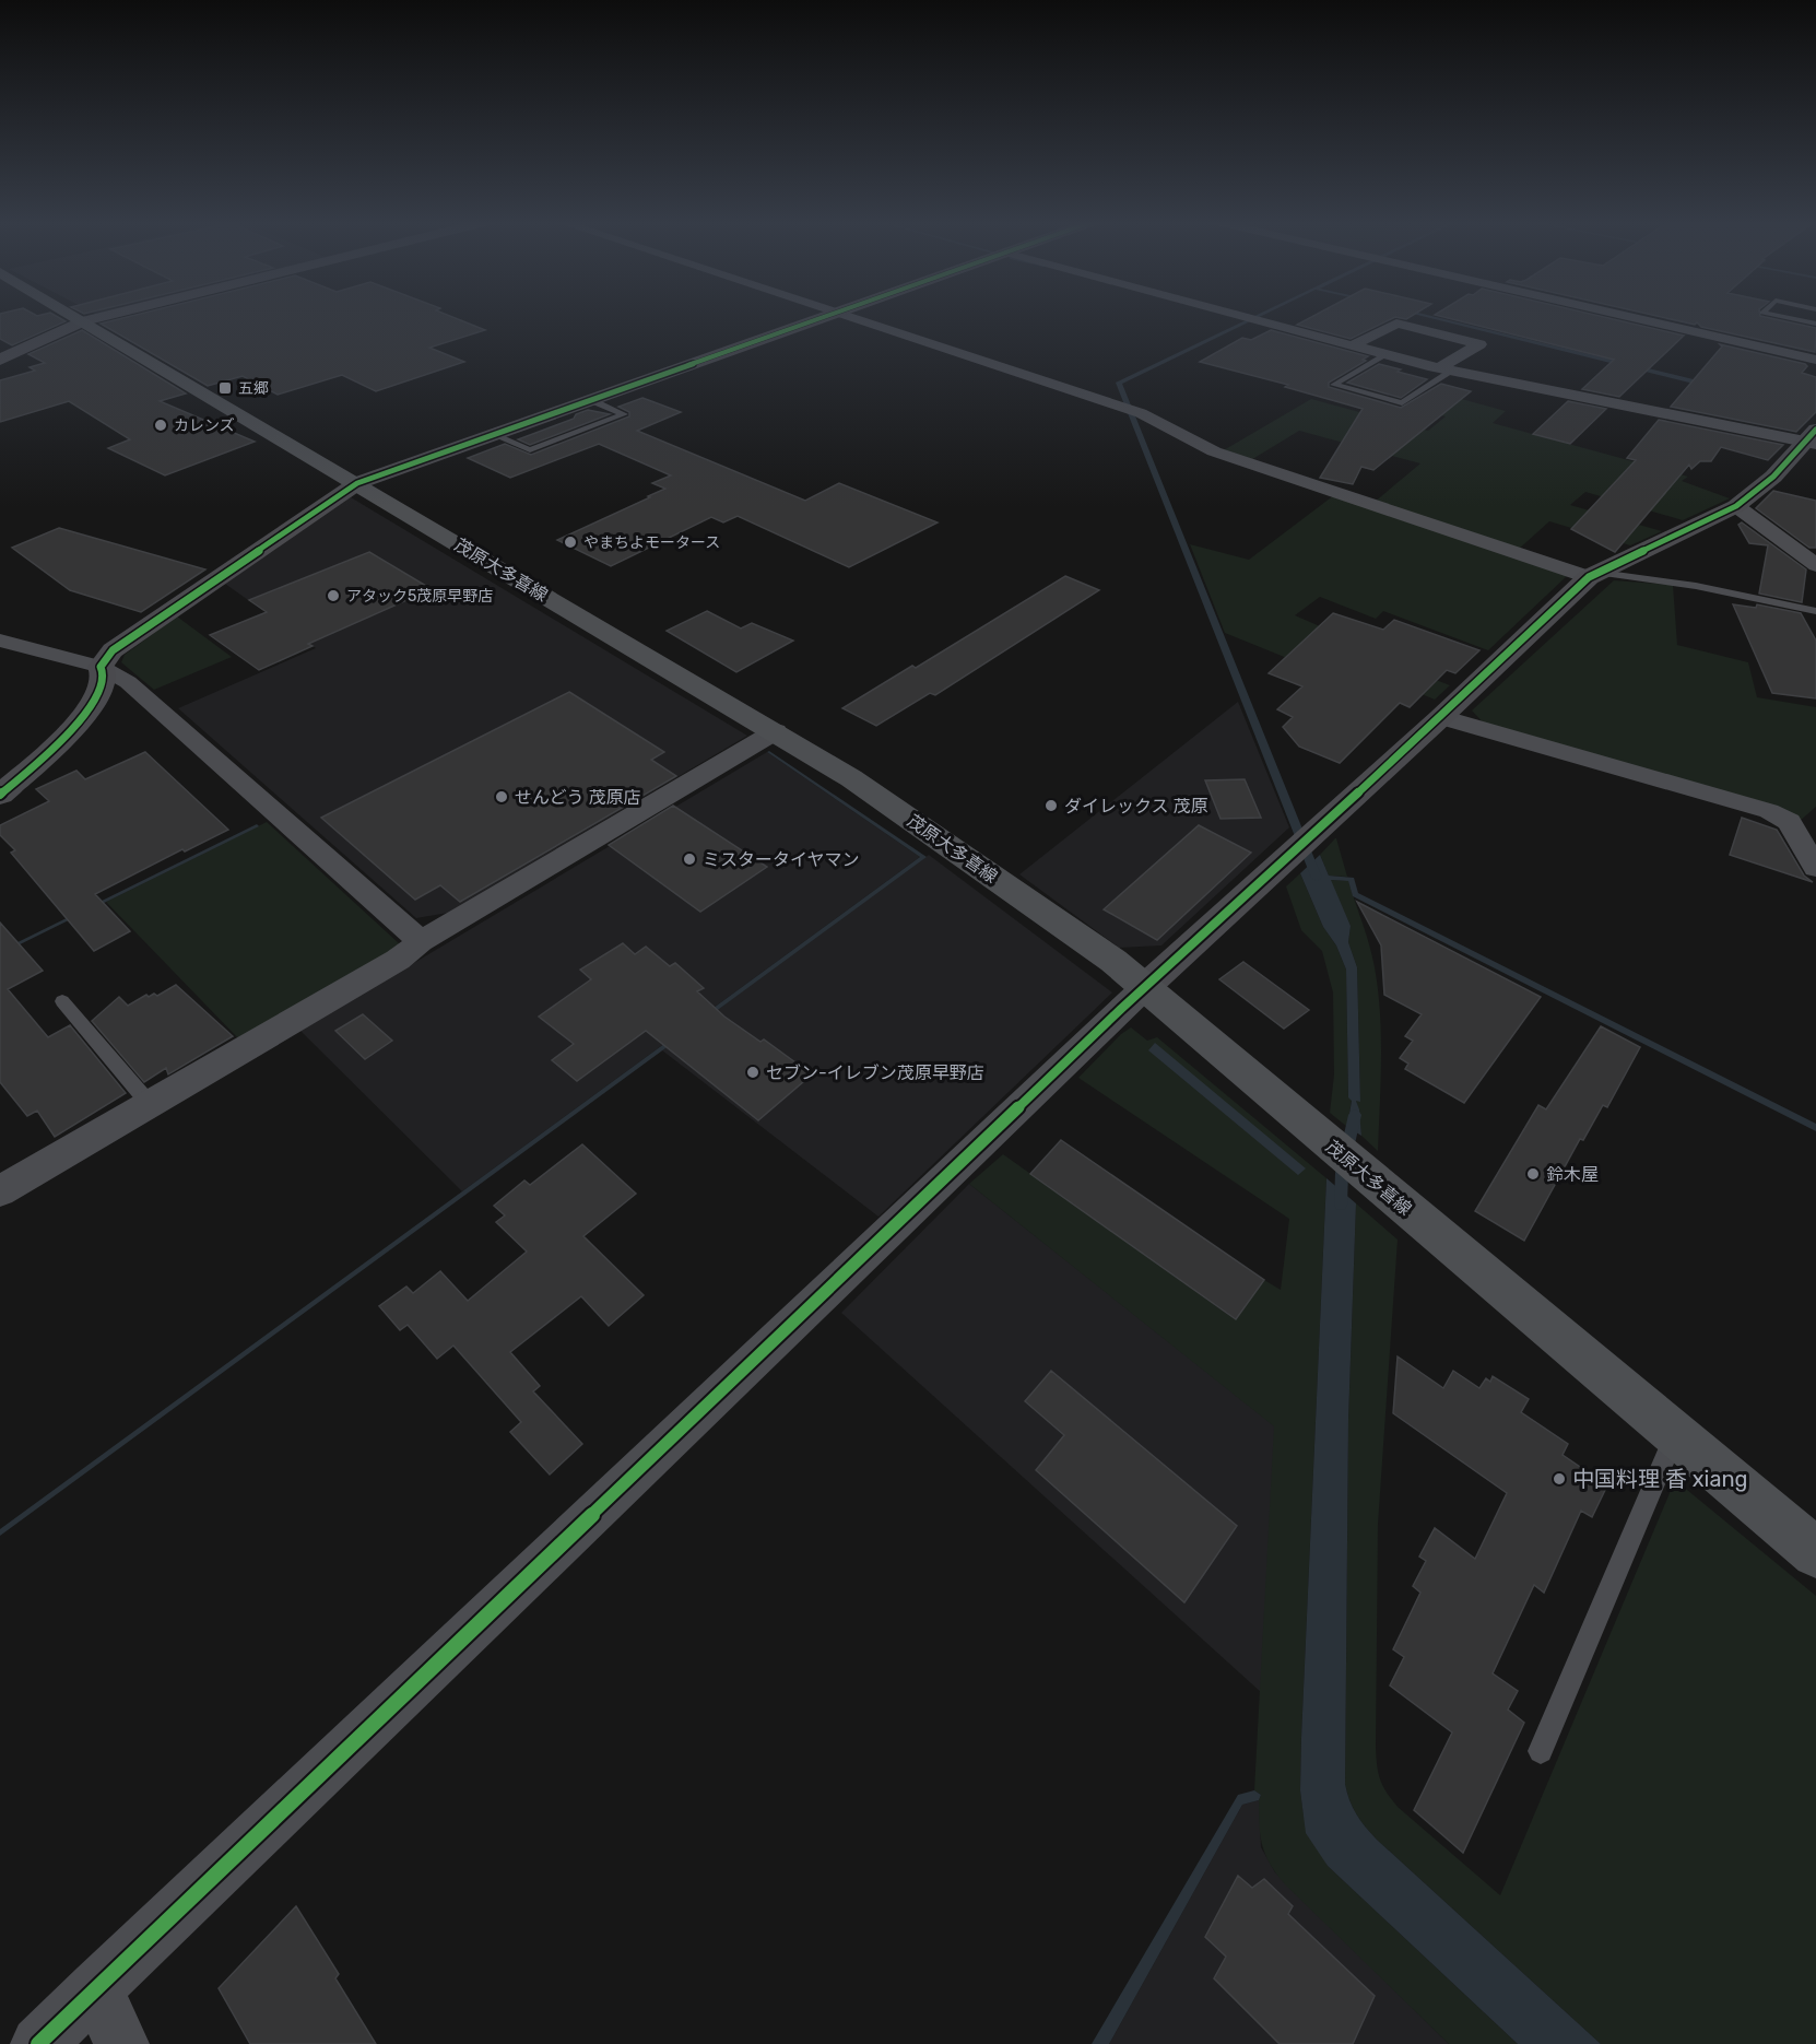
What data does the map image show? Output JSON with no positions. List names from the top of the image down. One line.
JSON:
{"streets":{"main road":["茂原大多喜線"]},"places":{"transit":["五郷"],"other":["カレンズ","やまちよモータース","アタック5茂原早野店","せんどう 茂原店","ダイレックス 茂原","ミスタータイヤマン","セブン-イレブン茂原早野店","鈴木屋","中国料理 香 xiang"]}}
